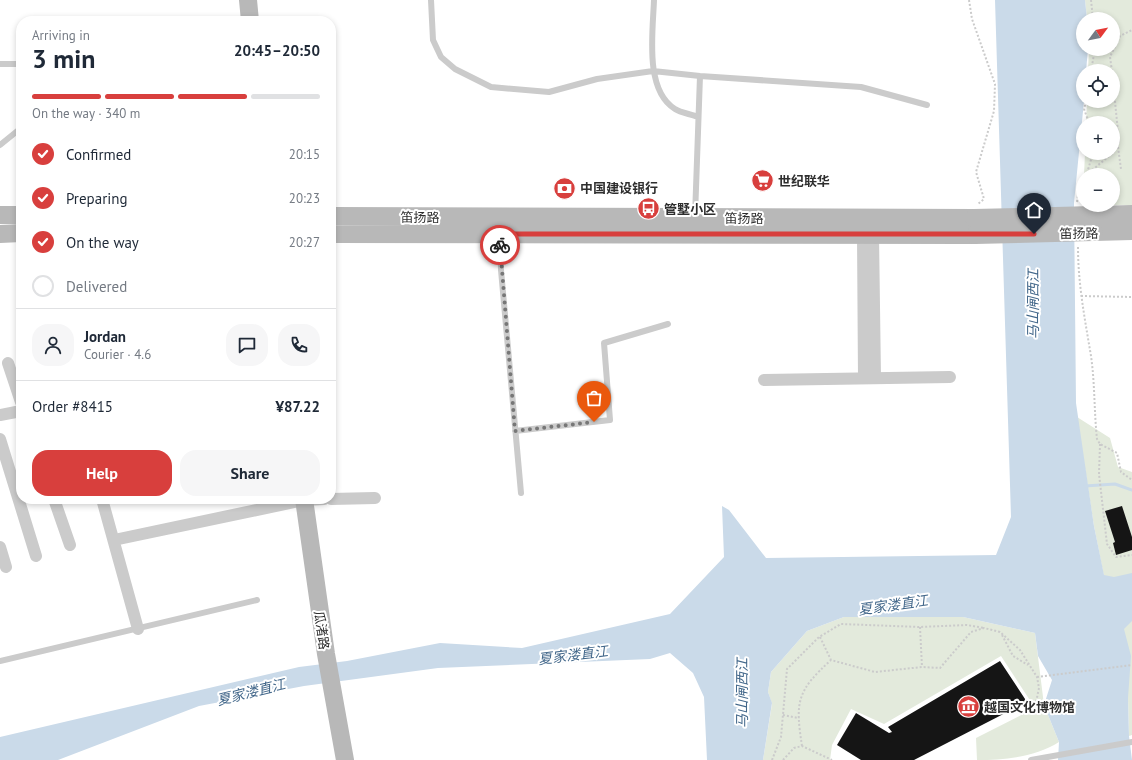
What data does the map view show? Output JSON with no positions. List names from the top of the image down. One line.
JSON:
{"streets":{"street":["笛扬路","瓜渚路"]},"water":["马山闸西江","夏家溇直江"],"places":{"supermarket":["世纪联华"],"bank":["中国建设银行"],"bus stop":["管墅小区"],"museum":["越国文化博物馆"]},"north":"top right","page":{"map_buttons":["+","−"],"heading":["3 min","Arriving in","20:45–20:50"],"panel":["Jordan","Courier · 4.6","Order #8415","¥87.22"],"bar":"On the way · 340 m","list":[["Confirmed","20:15"],["Preparing","20:23"],["On the way","20:27"],"Delivered"],"buttons":["Help","Share"]}}
